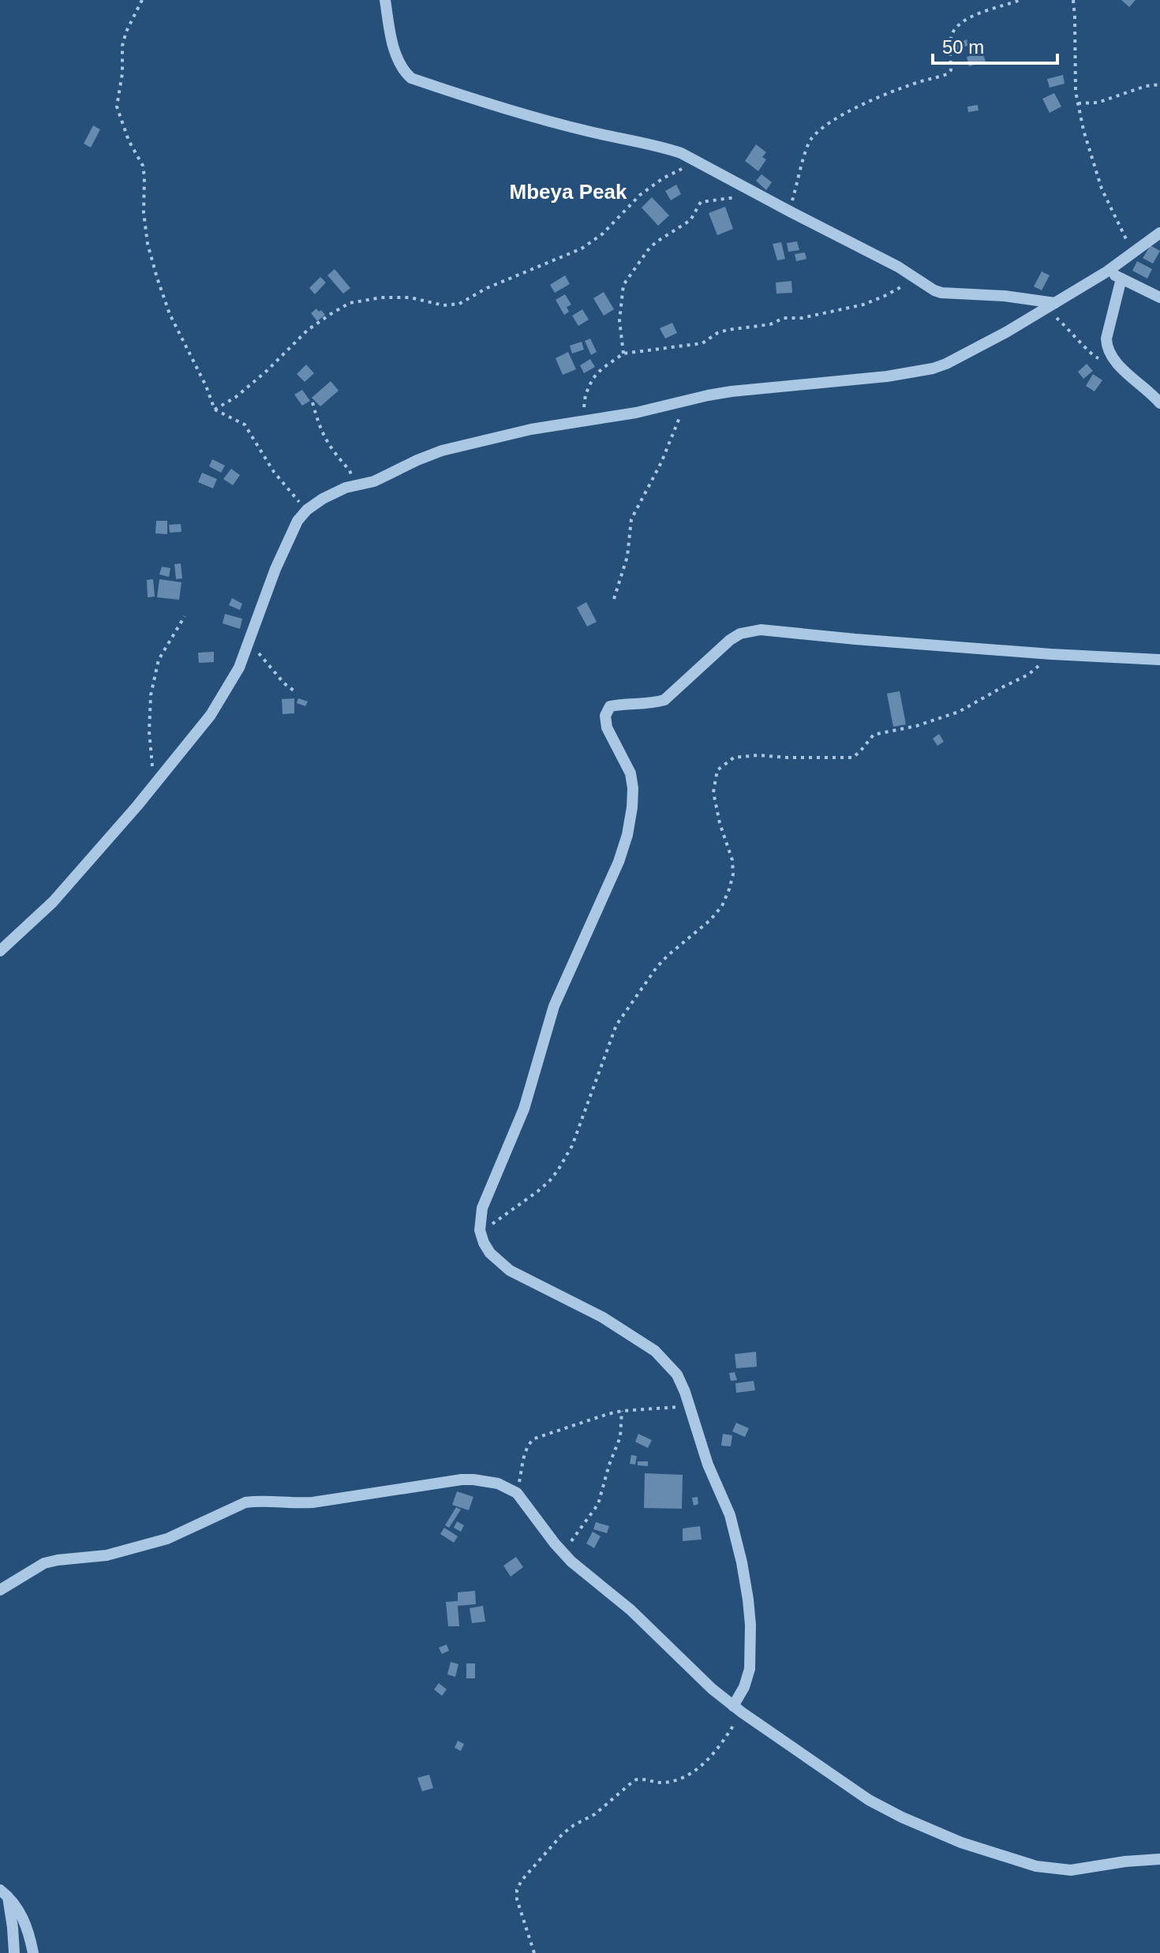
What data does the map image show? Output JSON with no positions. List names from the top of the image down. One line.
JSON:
{"districts":["Mbeya Peak"],"scale_bar":"50 m"}
